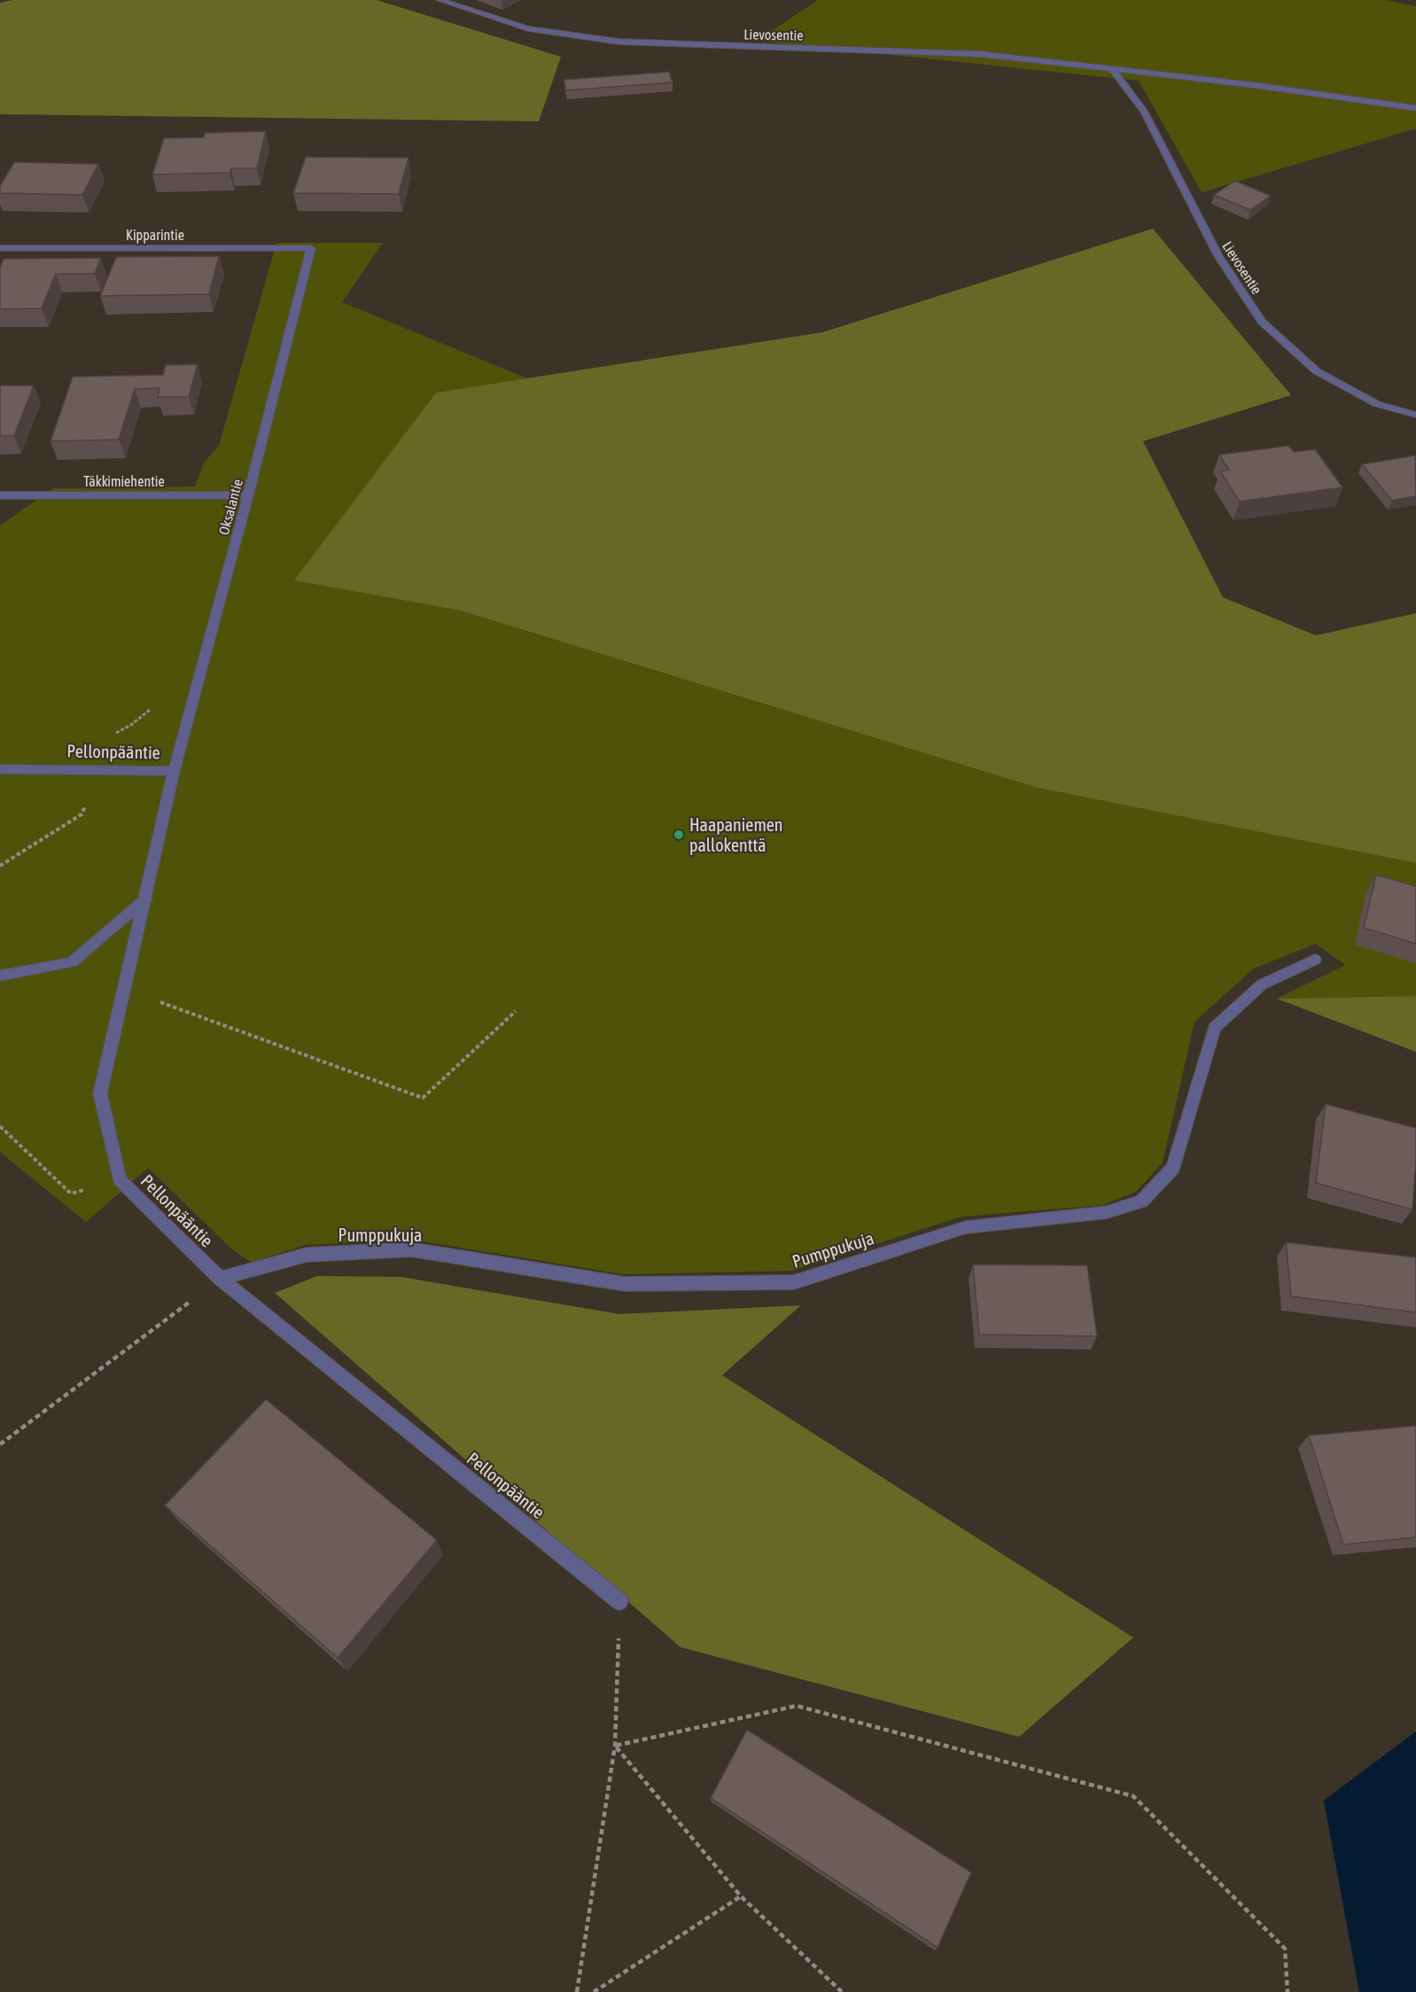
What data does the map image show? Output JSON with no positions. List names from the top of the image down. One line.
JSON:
{"streets":{"street":["Lievosentie","Kipparintie","Täkkimiehentie","Oksalantie","Pellonpääntie","Pumppukuja"]},"crossings":[["Kipparintie","Oksalantie"],["Täkkimiehentie","Oksalantie"],["Oksalantie","Pellonpääntie"],["Pellonpääntie","Pumppukuja"]],"places":["Haapaniemen pallokenttä"]}
